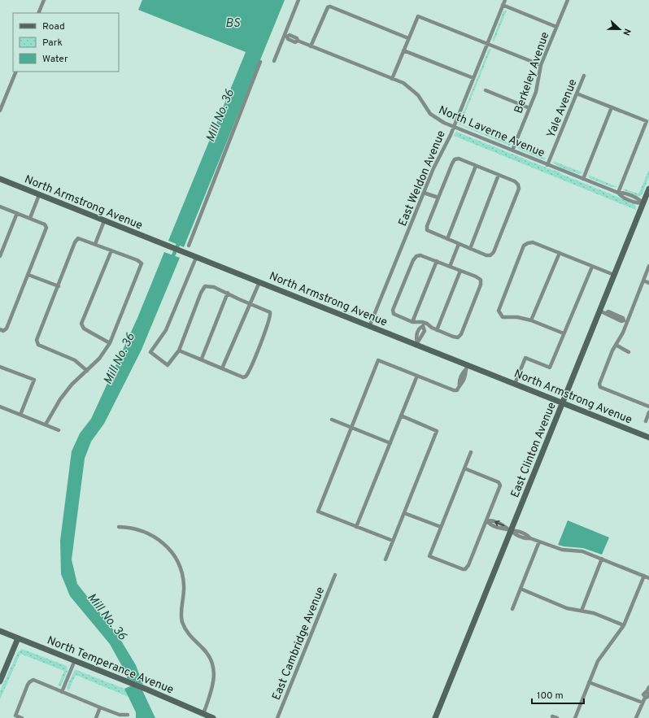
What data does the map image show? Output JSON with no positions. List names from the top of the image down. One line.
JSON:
{"streets":{"street":["Berkeley Avenue","Yale Avenue","North Laverne Avenue","East Weldon Avenue","North Armstrong Avenue","East Clinton Avenue","East Cambridge Avenue","North Temperance Avenue"]},"crossings":[["Berkeley Avenue","North Laverne Avenue"],["Yale Avenue","North Laverne Avenue"],["North Laverne Avenue","East Weldon Avenue"],["North Laverne Avenue","East Clinton Avenue"],["East Weldon Avenue","North Armstrong Avenue"],["North Armstrong Avenue","East Clinton Avenue"]],"water":["BS","Mill No. 36"],"legend":["Road","Park","Water"],"scale_bar":"100 m","north":"right"}
